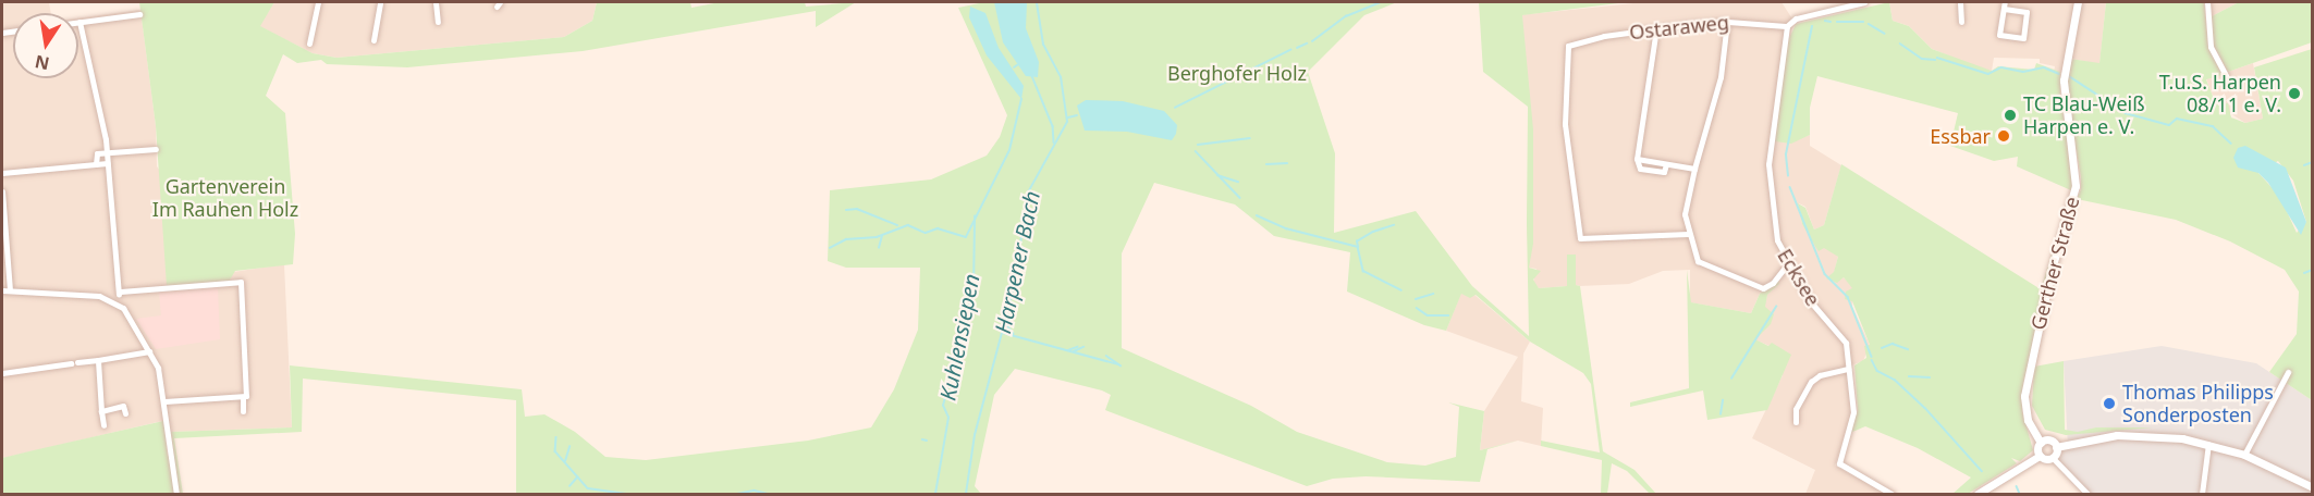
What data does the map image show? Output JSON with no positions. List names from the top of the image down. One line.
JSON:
{"streets":{"street":["Ostaraweg","Gerther Straße","Ecksee"]},"crossings":[["Ostaraweg","Ecksee"]],"water":["Harpener Bach","Kuhlensiepen"],"parks":["Berghofer Holz","Gartenverein Im Rauhen Holz"],"places":["T.u.S. Harpen 08/11 e. V.","TC Blau-Weiß Harpen e. V.","Essbar","Thomas Philipps Sonderposten"],"north":"bottom"}
